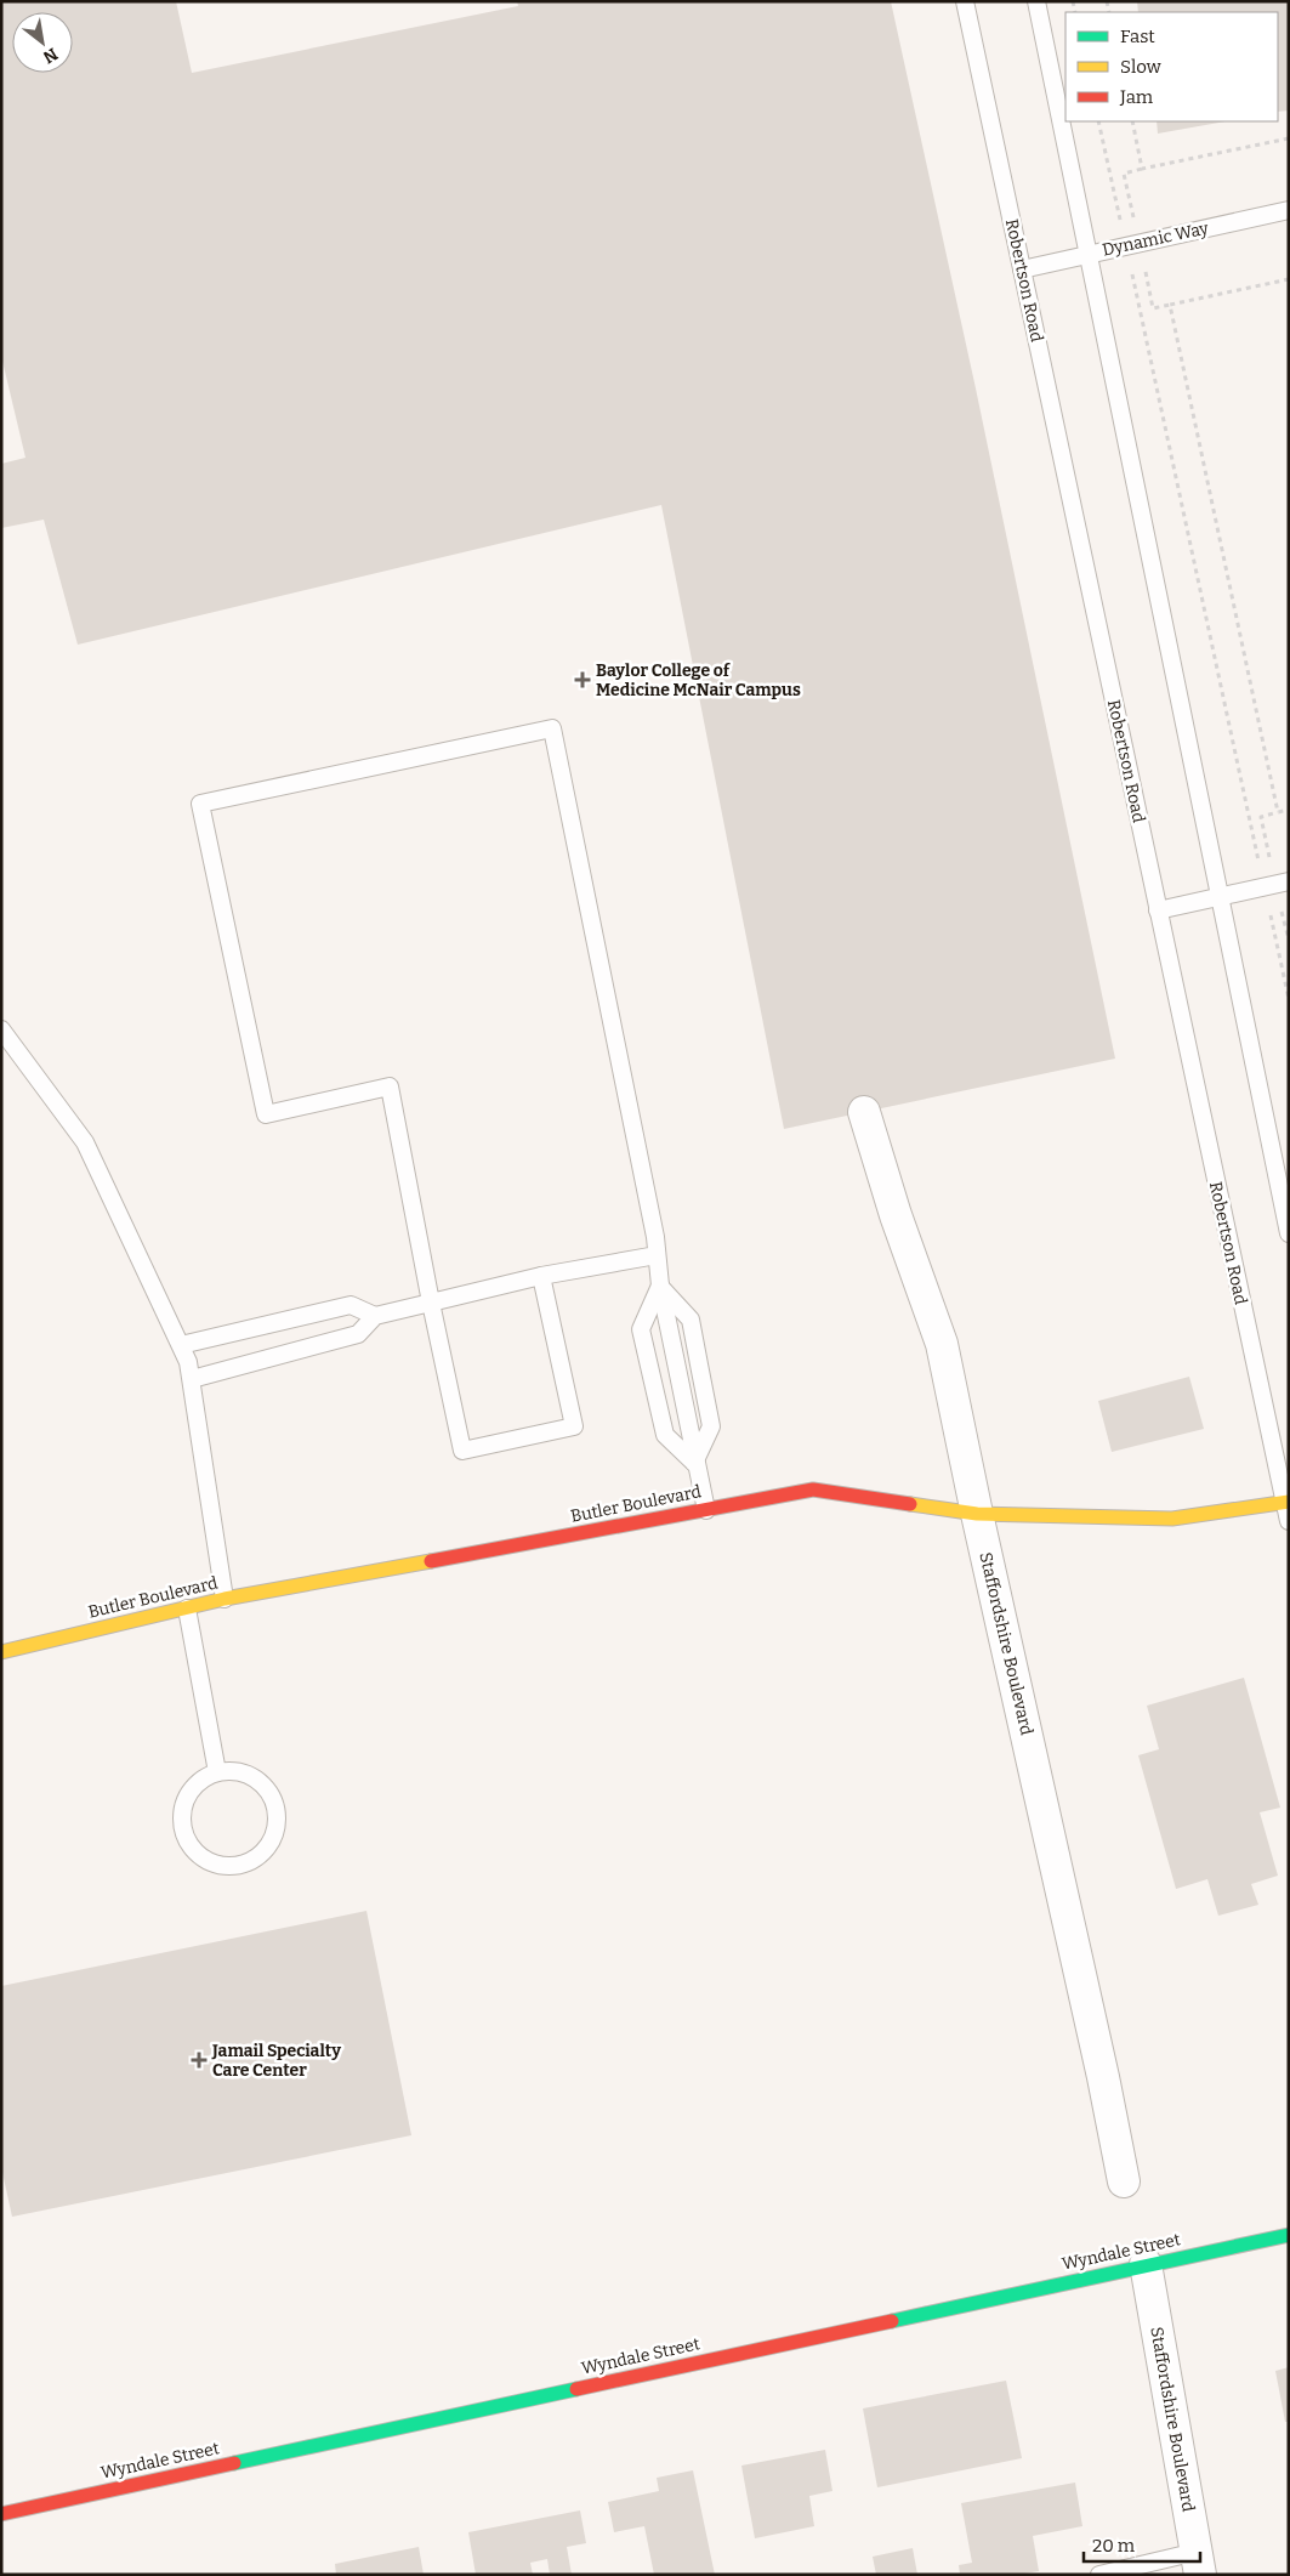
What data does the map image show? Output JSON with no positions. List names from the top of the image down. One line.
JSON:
{"streets":{"street":["Butler Boulevard","Staffordshire Boulevard","Wyndale Street"],"lane":["Dynamic Way","Robertson Road"]},"crossings":[["Dynamic Way","Robertson Road"],["Robertson Road","Butler Boulevard"],["Butler Boulevard","Staffordshire Boulevard"],["Staffordshire Boulevard","Wyndale Street"]],"places":{"health":["Baylor College of Medicine McNair Campus","Jamail Specialty Care Center"]},"legend":["Fast","Slow","Jam"],"scale_bar":"20 m","north":"bottom right"}
